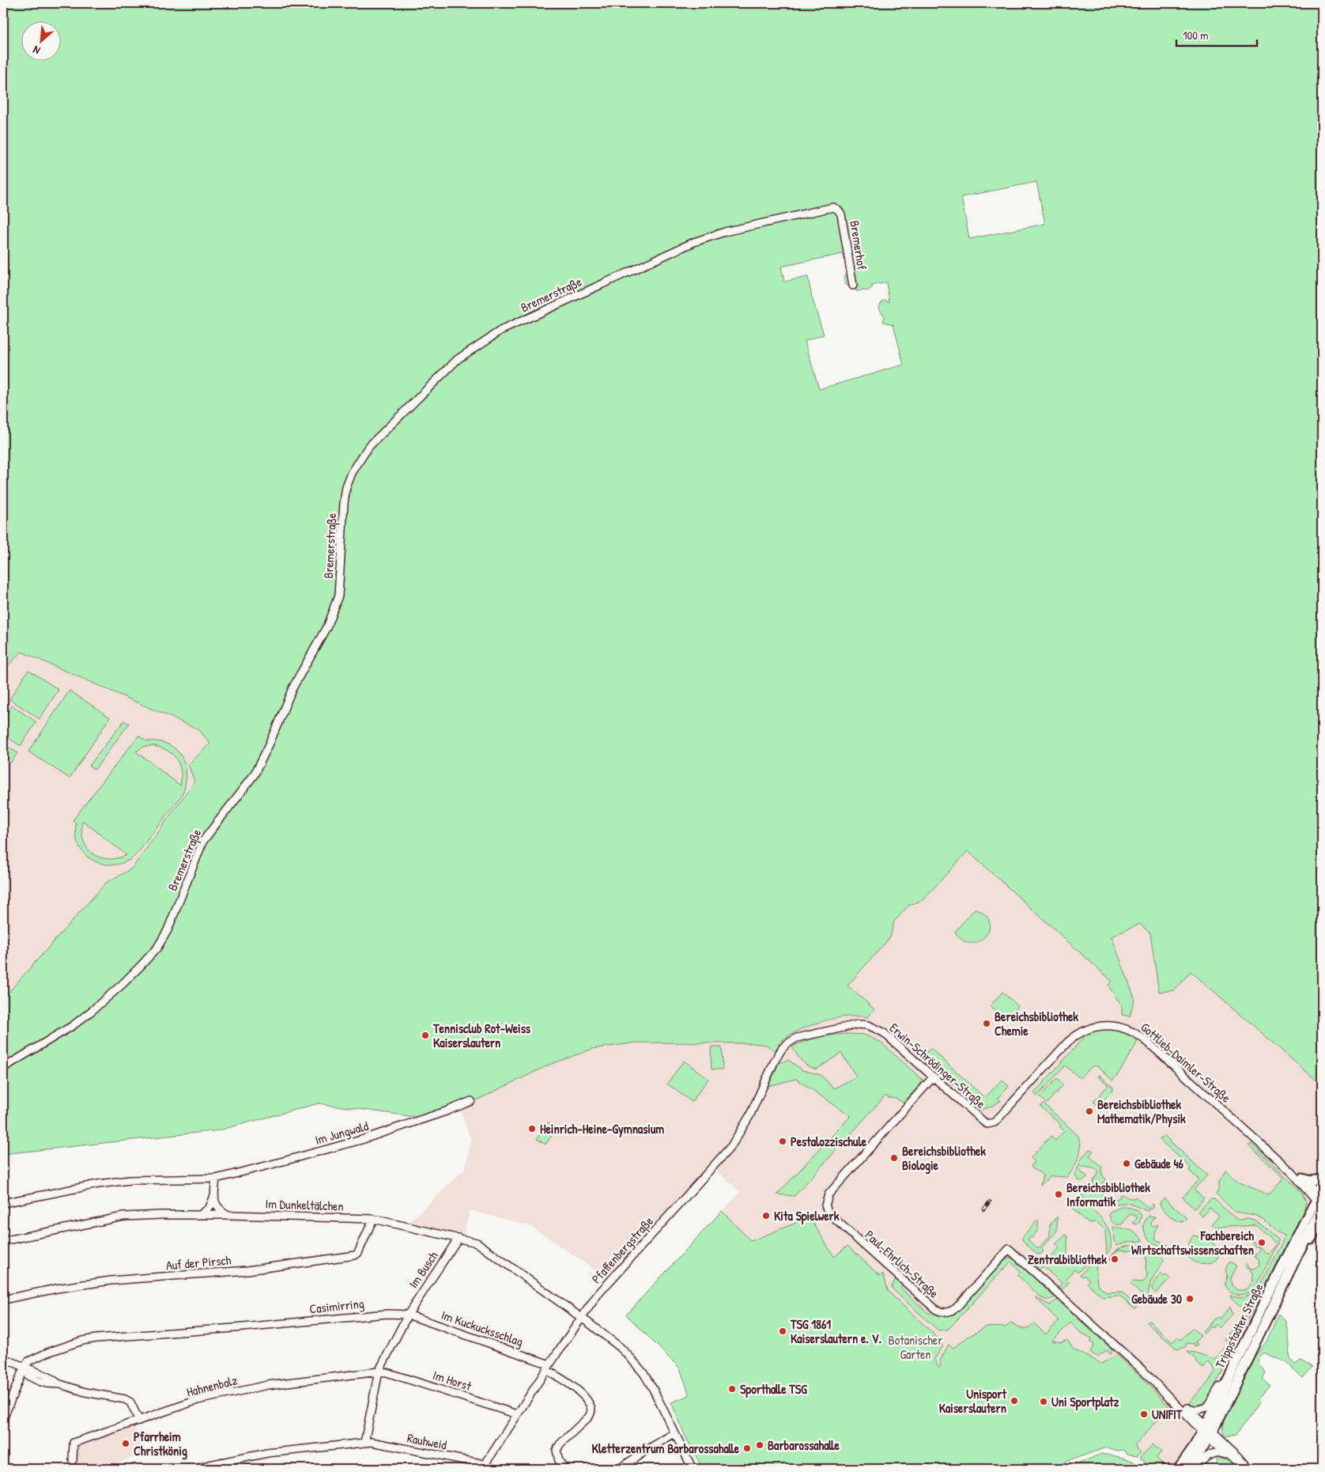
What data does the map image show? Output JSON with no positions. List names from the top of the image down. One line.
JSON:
{"streets":{"main road":["Trippstadter Straße"],"street":["Bremerhof","Bremerstraße","Gottlieb-Daimler-Straße","Erwin-Schrödinger-Straße","Im Jungwald","Im Dunkeltälchen","Pfaffenbergstraße","Auf der Pirsch","Paul-Ehrlich-Straße","Im Busch","Casimirring","Im Kuckucksschlag","Im Horst","Hahnenbalz","Rauhweid"]},"crossings":[["Bremerhof","Bremerstraße"],["Gottlieb-Daimler-Straße","Erwin-Schrödinger-Straße"],["Gottlieb-Daimler-Straße","Trippstadter Straße"],["Erwin-Schrödinger-Straße","Pfaffenbergstraße"],["Erwin-Schrödinger-Straße","Paul-Ehrlich-Straße"],["Im Dunkeltälchen","Pfaffenbergstraße"],["Im Dunkeltälchen","Auf der Pirsch"],["Im Dunkeltälchen","Im Busch"],["Pfaffenbergstraße","Im Kuckucksschlag"],["Pfaffenbergstraße","Im Horst"],["Pfaffenbergstraße","Rauhweid"],["Paul-Ehrlich-Straße","Trippstadter Straße"],["Im Busch","Casimirring"],["Im Busch","Im Kuckucksschlag"],["Casimirring","Im Kuckucksschlag"],["Im Horst","Hahnenbalz"]],"parks":["Botanischer Garten"],"places":["Bereichsbibliothek Chemie","Tennisclub Rot-Weiss Kaiserslautern","Bereichsbibliothek Mathematik/Physik","Heinrich-Heine-Gymnasium","Pestalozzischule","Bereichsbibliothek Biologie","Gebäude 46","Bereichsbibliothek Informatik","Kita Spielwerk","Fachbereich Wirtschaftswissenschaften","Zentralbibliothek","Gebäude 30","TSG 1861 Kaiserslautern e. V.","Sporthalle TSG","Unisport Kaiserslautern","Uni Sportplatz","UNIFIT","Pfarrheim Christkönig","Barbarossahalle","Kletterzentrum Barbarossahalle"],"scale_bar":"100 m","north":"bottom left"}
